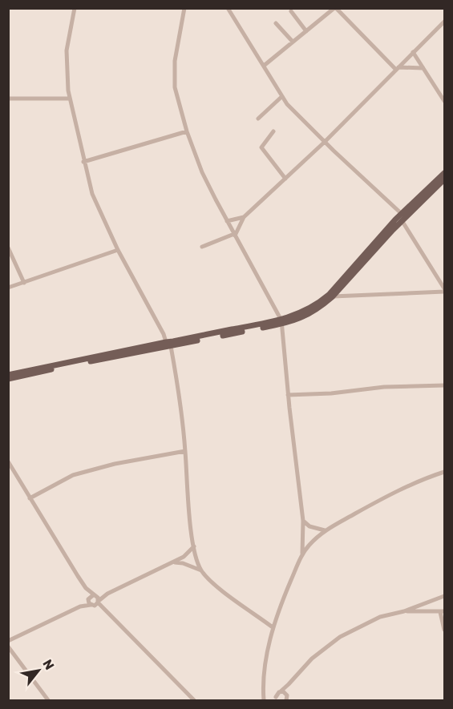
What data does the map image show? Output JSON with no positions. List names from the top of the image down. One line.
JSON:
{"north":"top right"}
